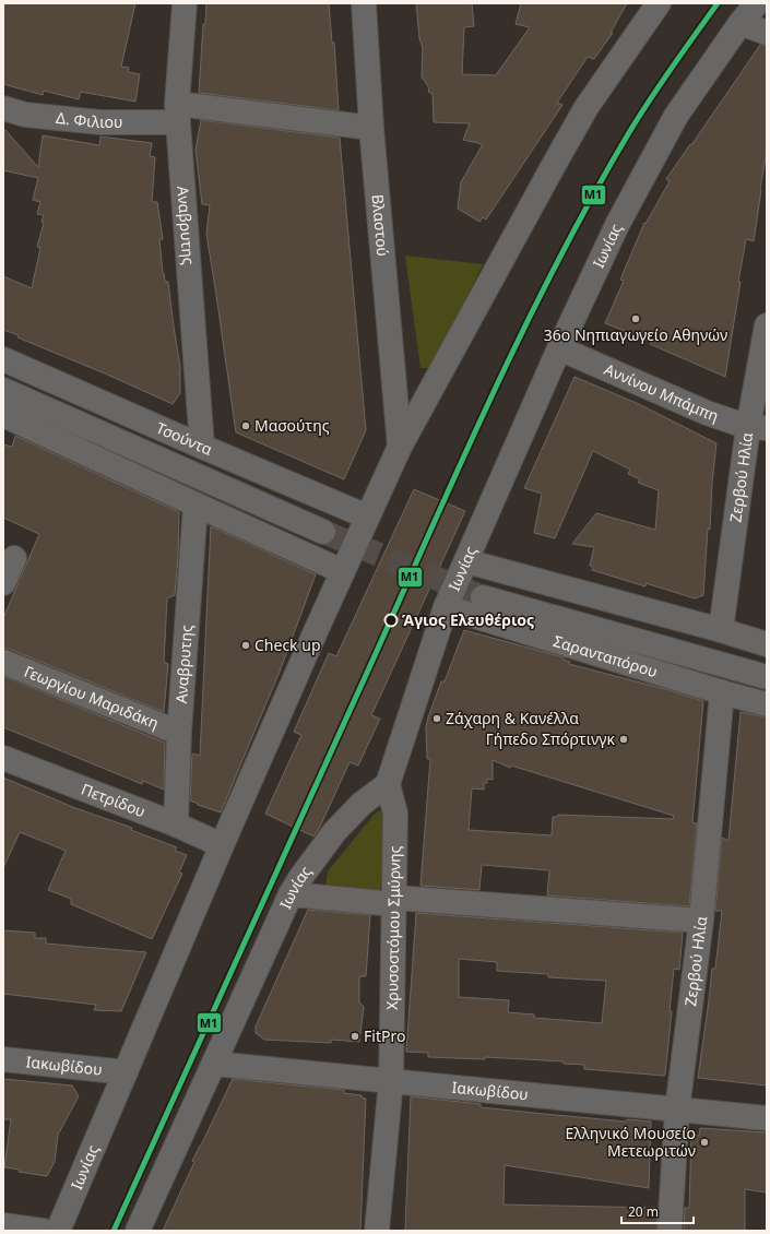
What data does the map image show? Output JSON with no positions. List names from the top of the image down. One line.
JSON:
{"streets":{"street":["Δ. Φιλιου","Αναβρυτης","Βλαστού","Ιωνίας","Αννίνου Μπάμπη","Τσούντα","Ζερβού Ηλία","Σαρανταπόρου","Γεωργίου Μαριδάκη","Πετρίδου","Χρυσοστόμου Σμύρνης","Ιακωβίδου"]},"crossings":[["Δ. Φιλιου","Αναβρυτης"],["Δ. Φιλιου","Βλαστού"],["Αναβρυτης","Τσούντα"],["Αναβρυτης","Γεωργίου Μαριδάκη"],["Αναβρυτης","Πετρίδου"],["Βλαστού","Ιωνίας"],["Ιωνίας","Αννίνου Μπάμπη"],["Ιωνίας","Τσούντα"],["Ιωνίας","Σαρανταπόρου"],["Ιωνίας","Πετρίδου"],["Ιωνίας","Χρυσοστόμου Σμύρνης"],["Ιωνίας","Ιακωβίδου"],["Αννίνου Μπάμπη","Ζερβού Ηλία"],["Ζερβού Ηλία","Σαρανταπόρου"],["Ζερβού Ηλία","Ιακωβίδου"],["Χρυσοστόμου Σμύρνης","Ιακωβίδου"]],"places":["36ο Νηπιαγωγείο Αθηνών","Μασούτης","Άγιος Ελευθέριος","Check up","Ζάχαρη & Κανέλλα","Γήπεδο Σπόρτινγκ","FitPro","Ελληνικό Μουσείο Μετεωριτών"],"lines":["transit line Μ1"],"scale_bar":"20 m"}
